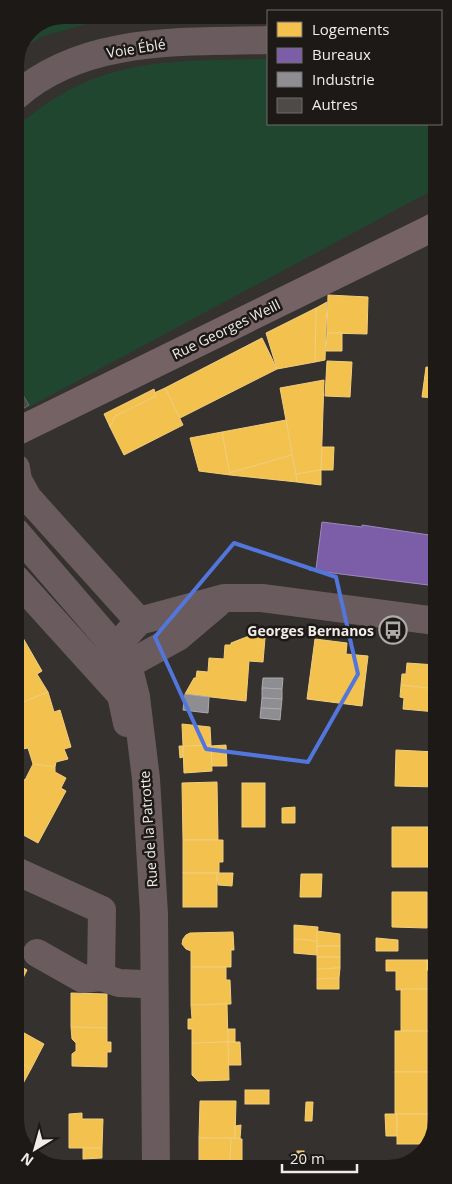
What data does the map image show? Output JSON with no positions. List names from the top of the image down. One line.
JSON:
{"streets":{"main road":["Rue Georges Weill"],"street":["Voie Éblé","Rue de la Patrotte"]},"places":{"bus stop":["Georges Bernanos"]},"legend":["Logements","Bureaux","Industrie","Autres"],"scale_bar":"20 m","north":"bottom left"}
